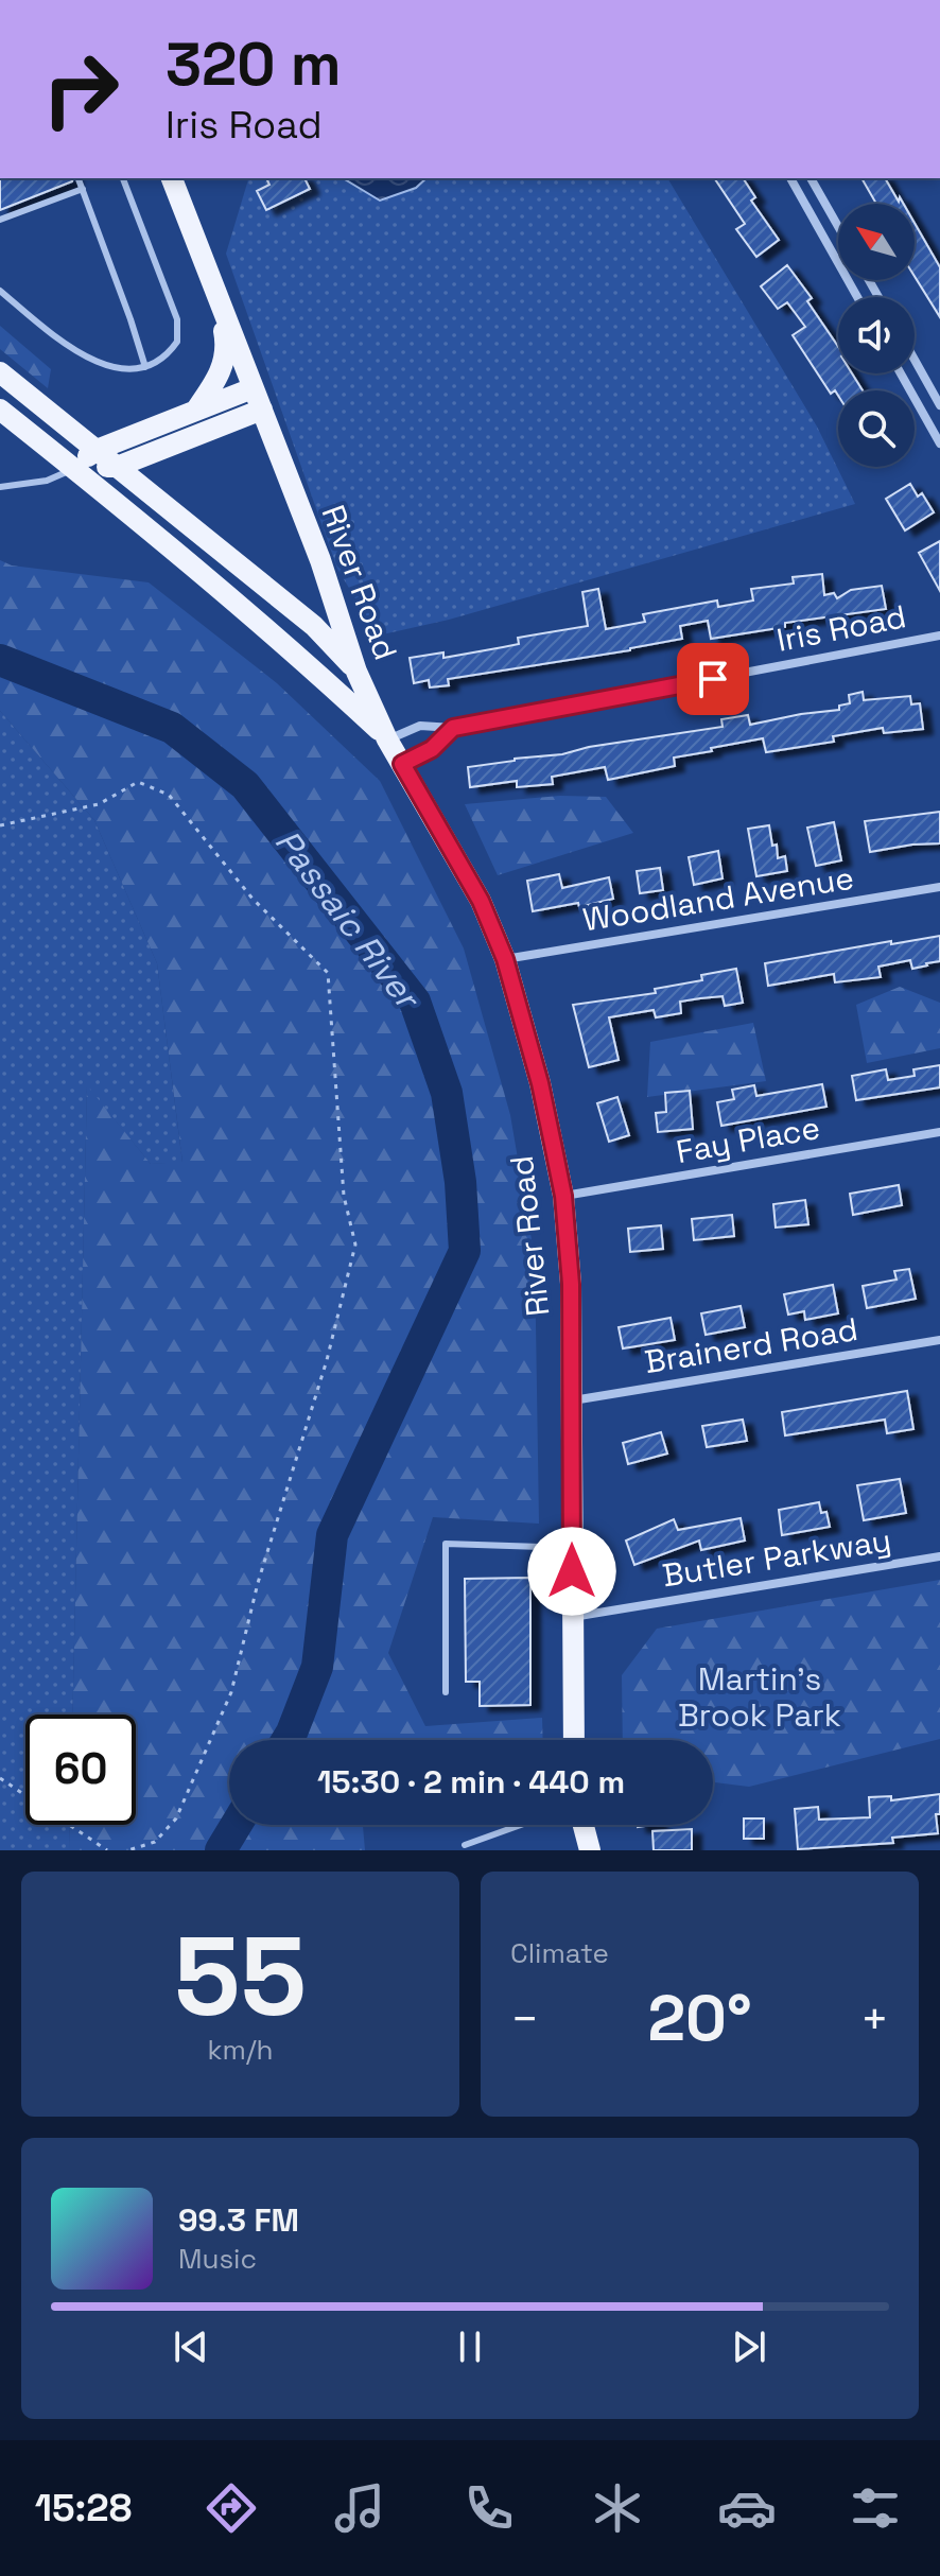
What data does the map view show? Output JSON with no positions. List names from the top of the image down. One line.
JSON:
{"streets":{"main road":["River Road"],"street":["Iris Road","Woodland Avenue","Fay Place","Brainerd Road","Butler Parkway"]},"crossings":[["River Road","Iris Road"],["River Road","Woodland Avenue"],["River Road","Fay Place"],["River Road","Brainerd Road"],["River Road","Butler Parkway"]],"water":["Passaic River"],"parks":["Martin's Brook Park"],"north":"top left","page":{"turn":["320 m","Iris Road"],"limit":"60","trip":"15:30 · 2 min · 440 m","tile":[["55","km/h"],"Climate"],"heat":["−","20°","+"],"song":["99.3 FM","Music"],"tabs":"15:28"}}
